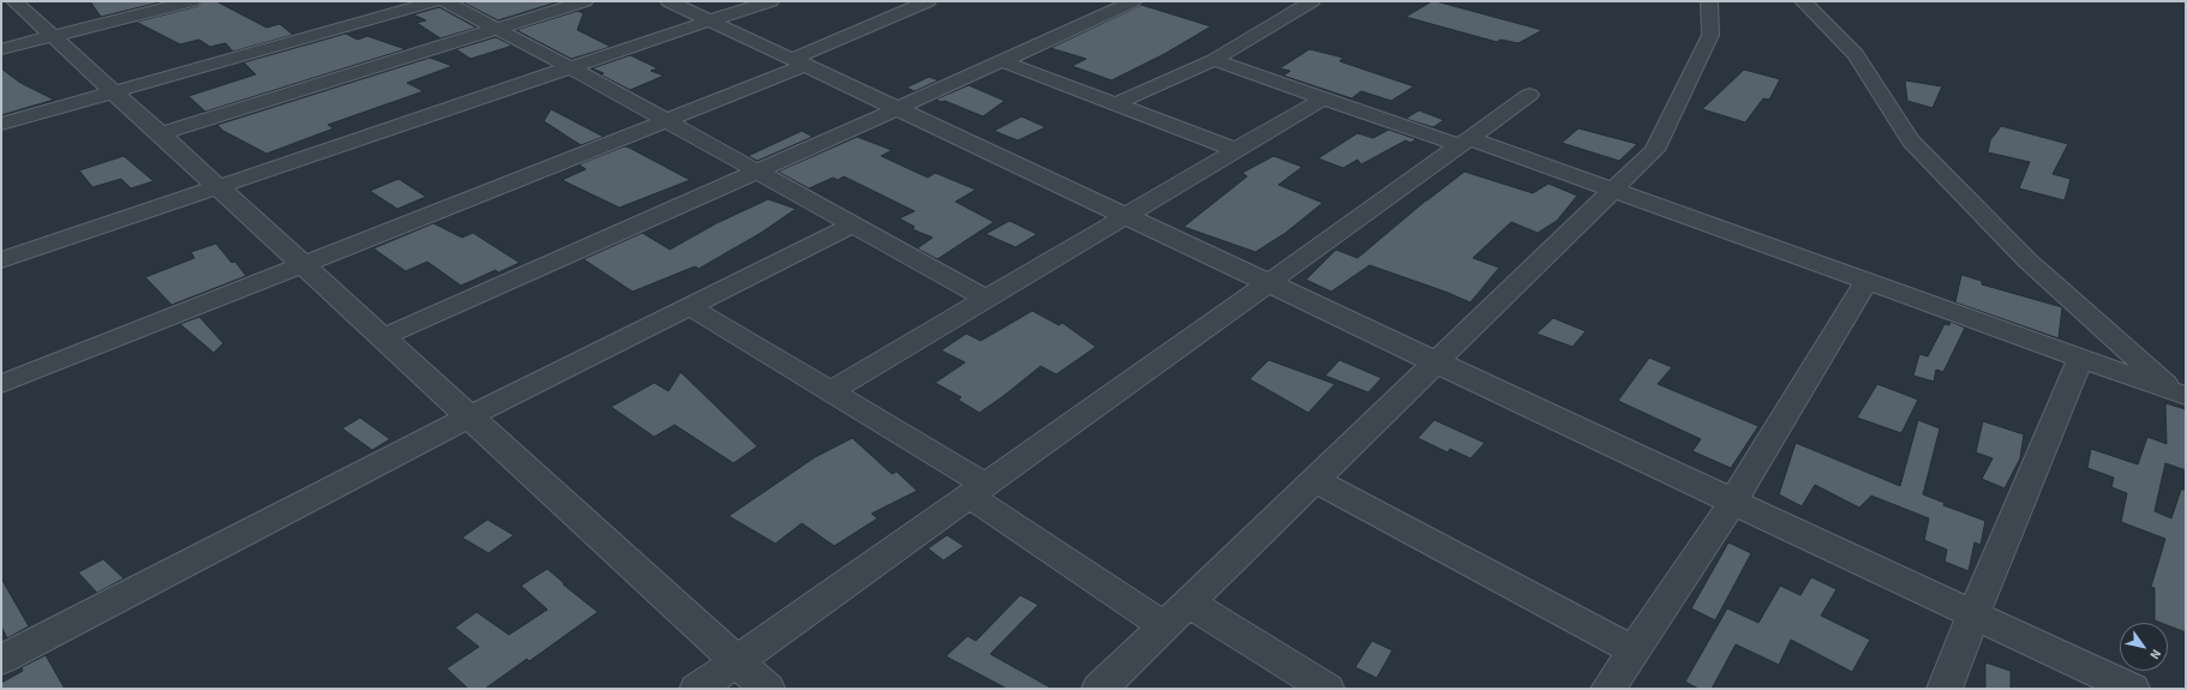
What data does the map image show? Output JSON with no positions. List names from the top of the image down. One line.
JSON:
{"north":"bottom right"}
